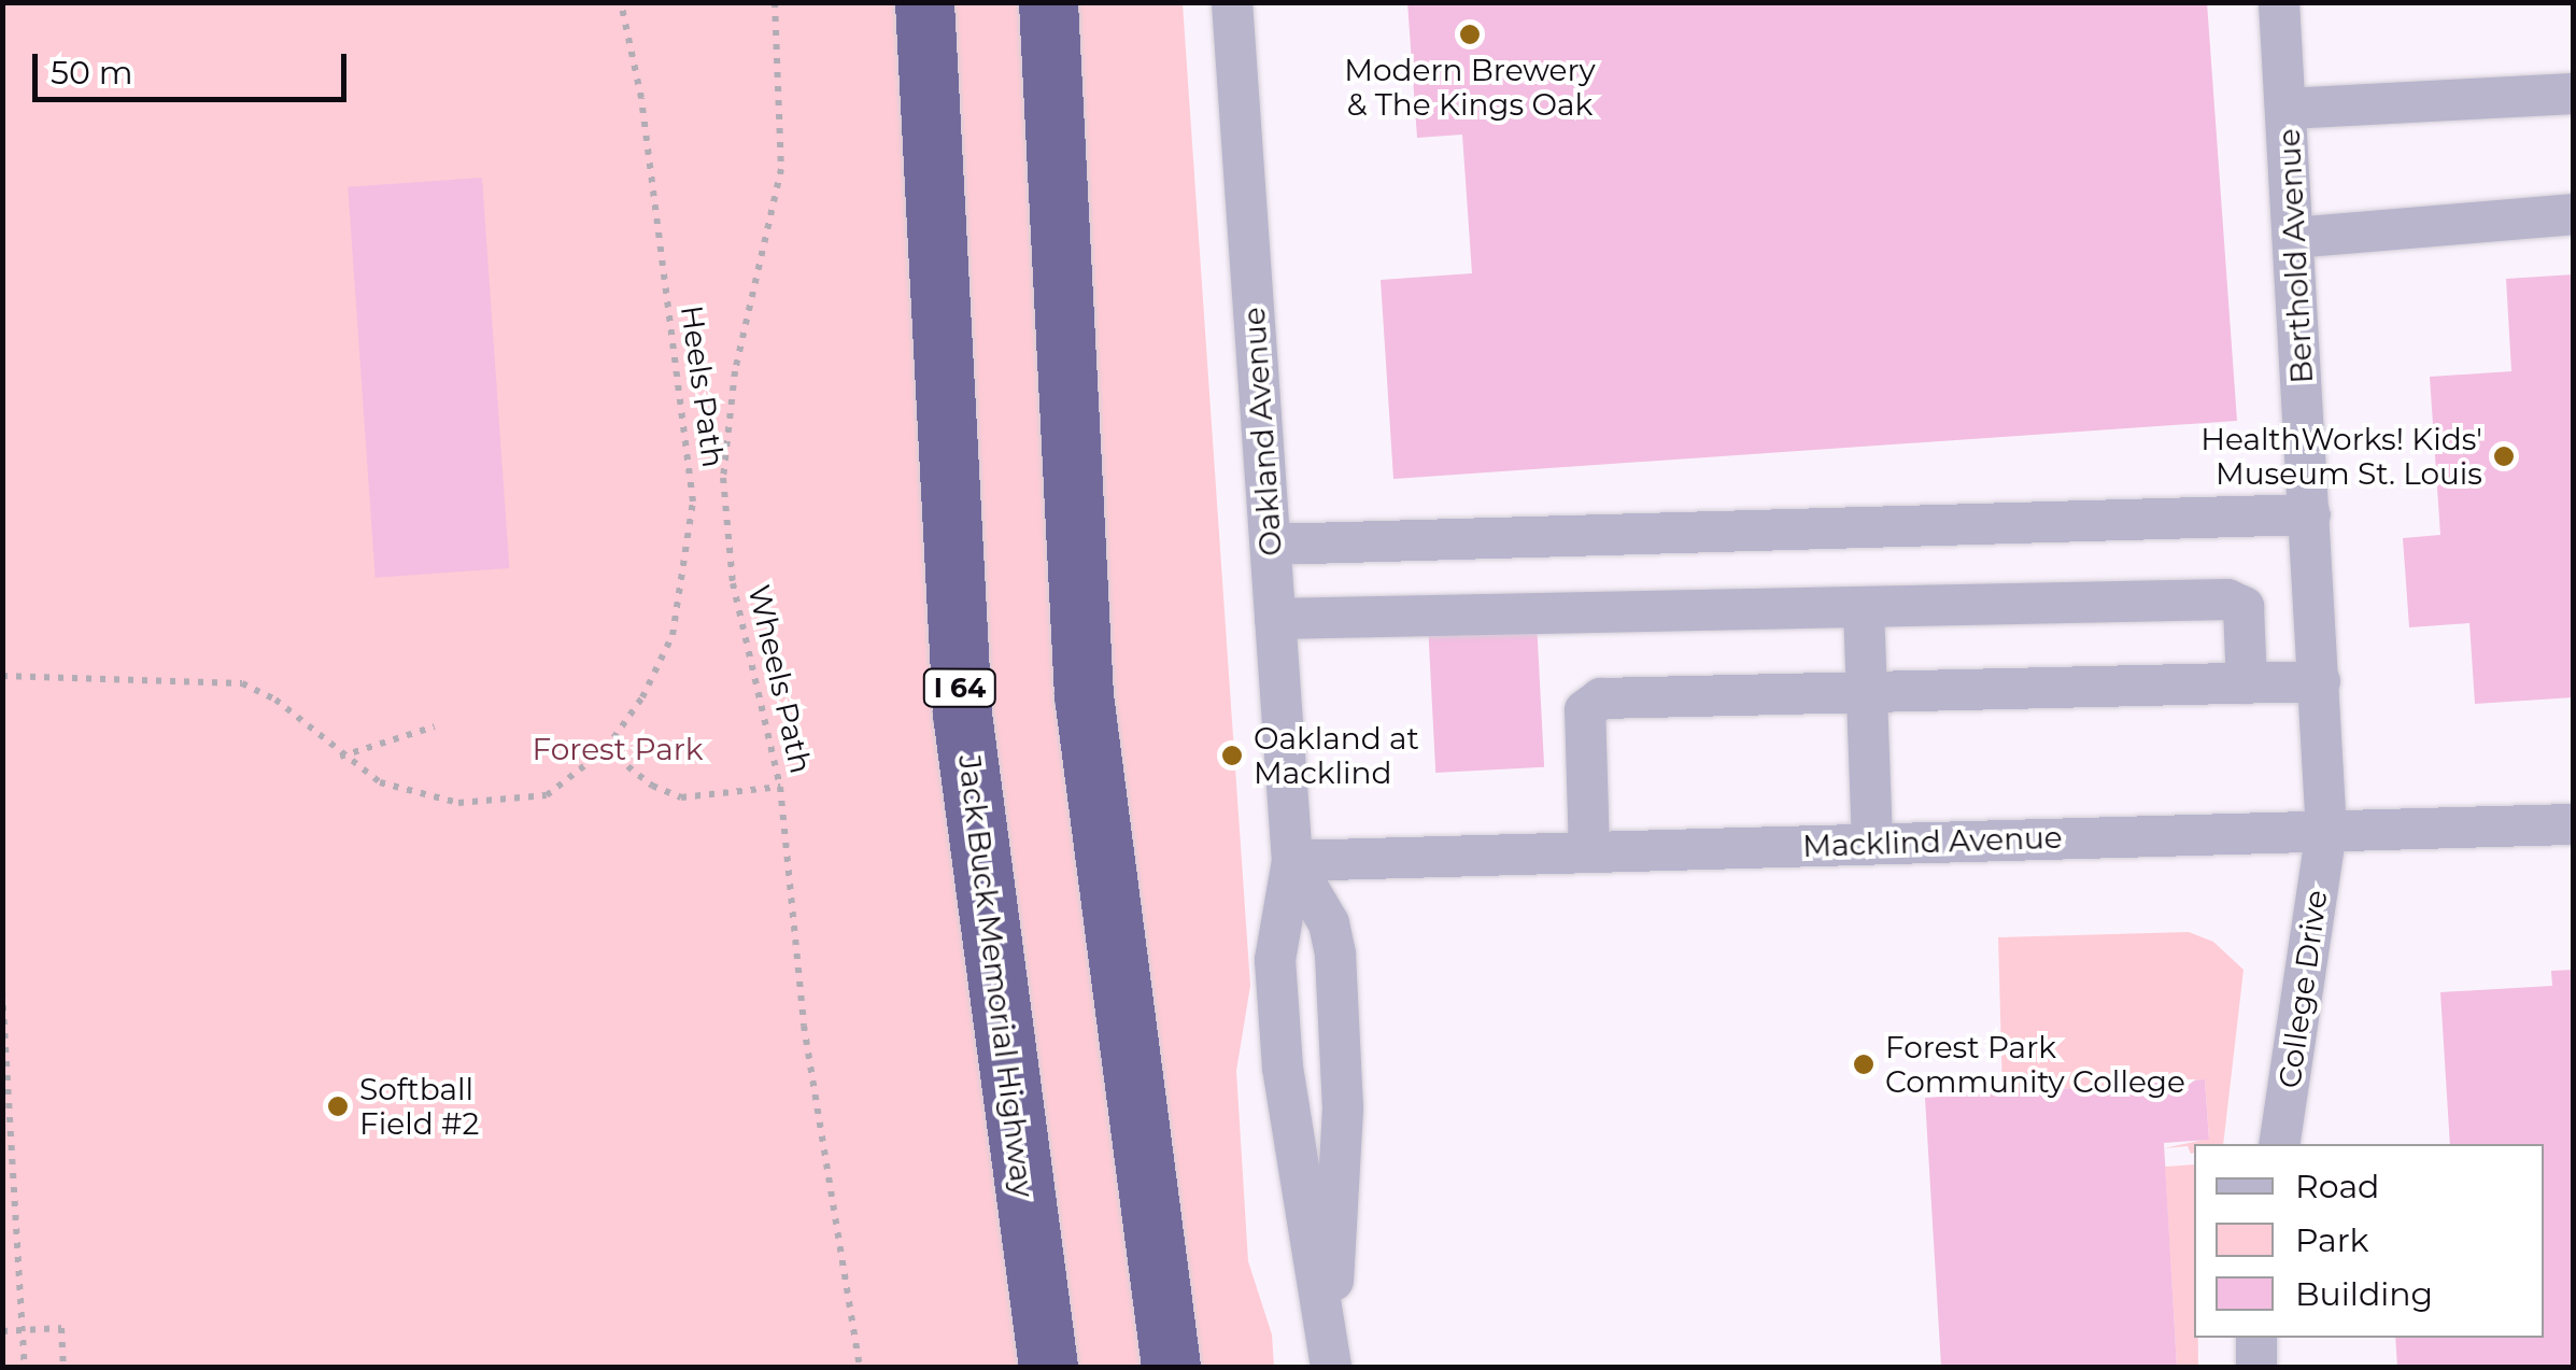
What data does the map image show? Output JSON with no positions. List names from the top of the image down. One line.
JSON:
{"streets":{"highway":["I 64","Jack Buck Memorial Highway"],"street":["Berthold Avenue","Oakland Avenue","Macklind Avenue","College Drive"],"path":["Heels Path","Wheels Path"]},"crossings":[["Berthold Avenue","Macklind Avenue"],["Berthold Avenue","College Drive"],["Oakland Avenue","Macklind Avenue"],["Macklind Avenue","College Drive"]],"parks":["Forest Park"],"places":["Modern Brewery & The Kings Oak","HealthWorks! Kids' Museum St. Louis","Oakland at Macklind","Forest Park Community College","Softball Field #2"],"legend":["Road","Park","Building"],"scale_bar":"50 m"}
